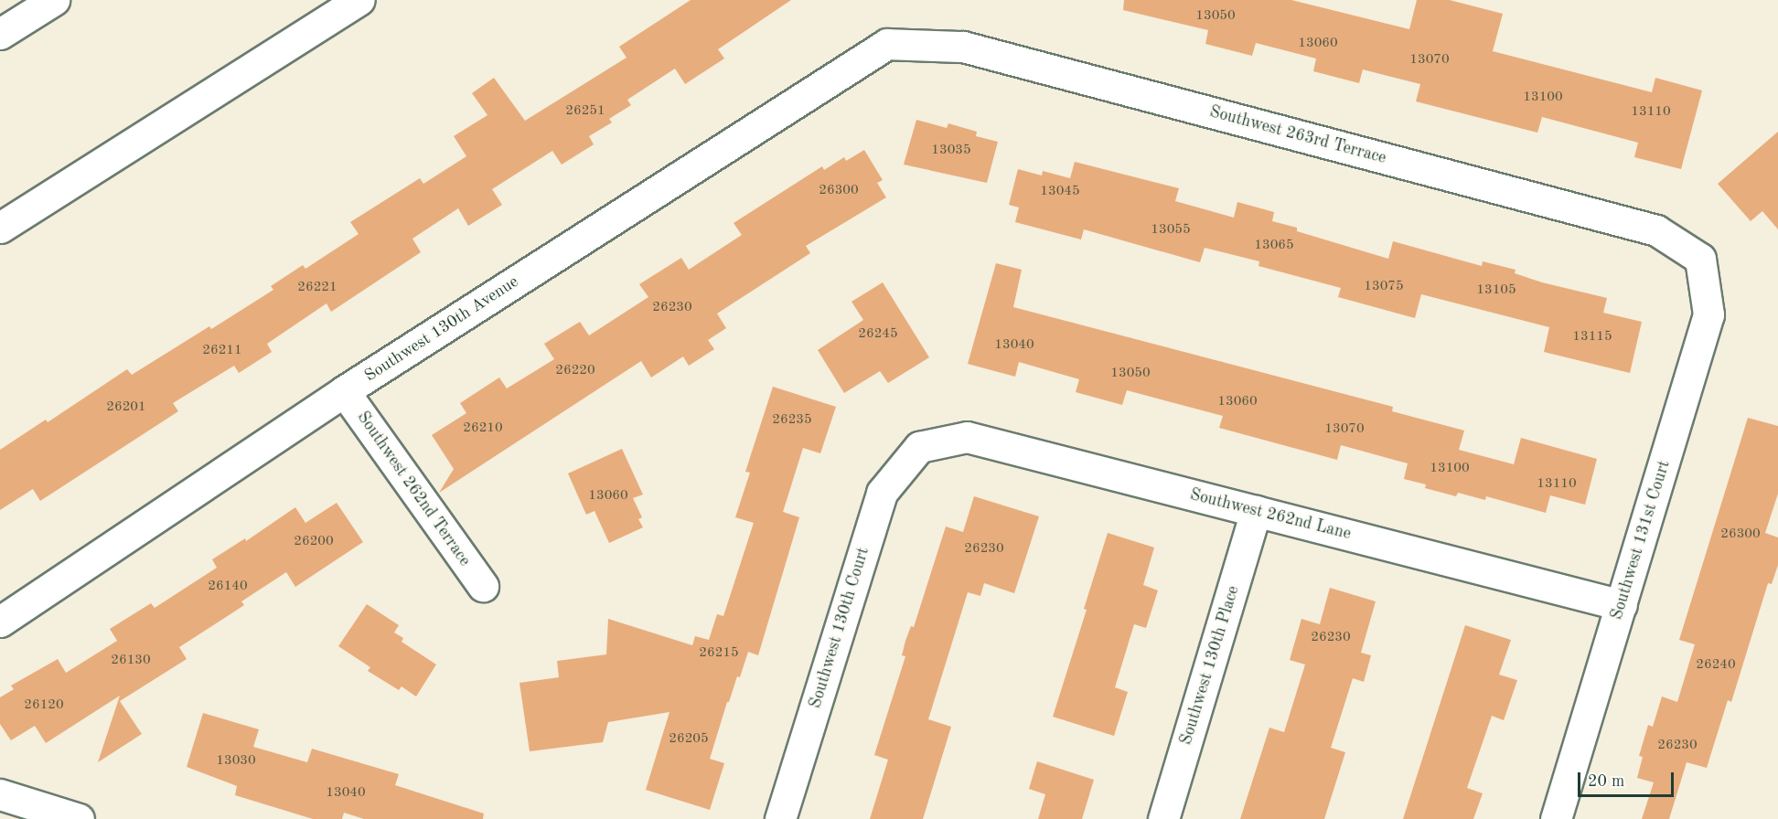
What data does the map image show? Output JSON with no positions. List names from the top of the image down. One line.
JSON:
{"streets":{"main road":["Southwest 263rd Terrace","Southwest 130th Avenue","Southwest 262nd Terrace","Southwest 262nd Lane","Southwest 131st Court","Southwest 130th Court","Southwest 130th Place"]},"crossings":[["Southwest 263rd Terrace","Southwest 130th Avenue"],["Southwest 263rd Terrace","Southwest 131st Court"],["Southwest 130th Avenue","Southwest 262nd Terrace"],["Southwest 262nd Lane","Southwest 131st Court"],["Southwest 262nd Lane","Southwest 130th Court"],["Southwest 262nd Lane","Southwest 130th Place"]],"house_numbers":["13050","13060","13070","13100","26251","13110","13035","26300","13045","13055","13065","13075","26221","13105","26230","26245","13115","13040","26211","26220","13050","13060","26201","26235","26210","13070","13100","13110","13060","26300","26200","26230","26140","26230","26215","26130","26240","26120","26205","26230","13030","13040"],"scale_bar":"20 m"}
